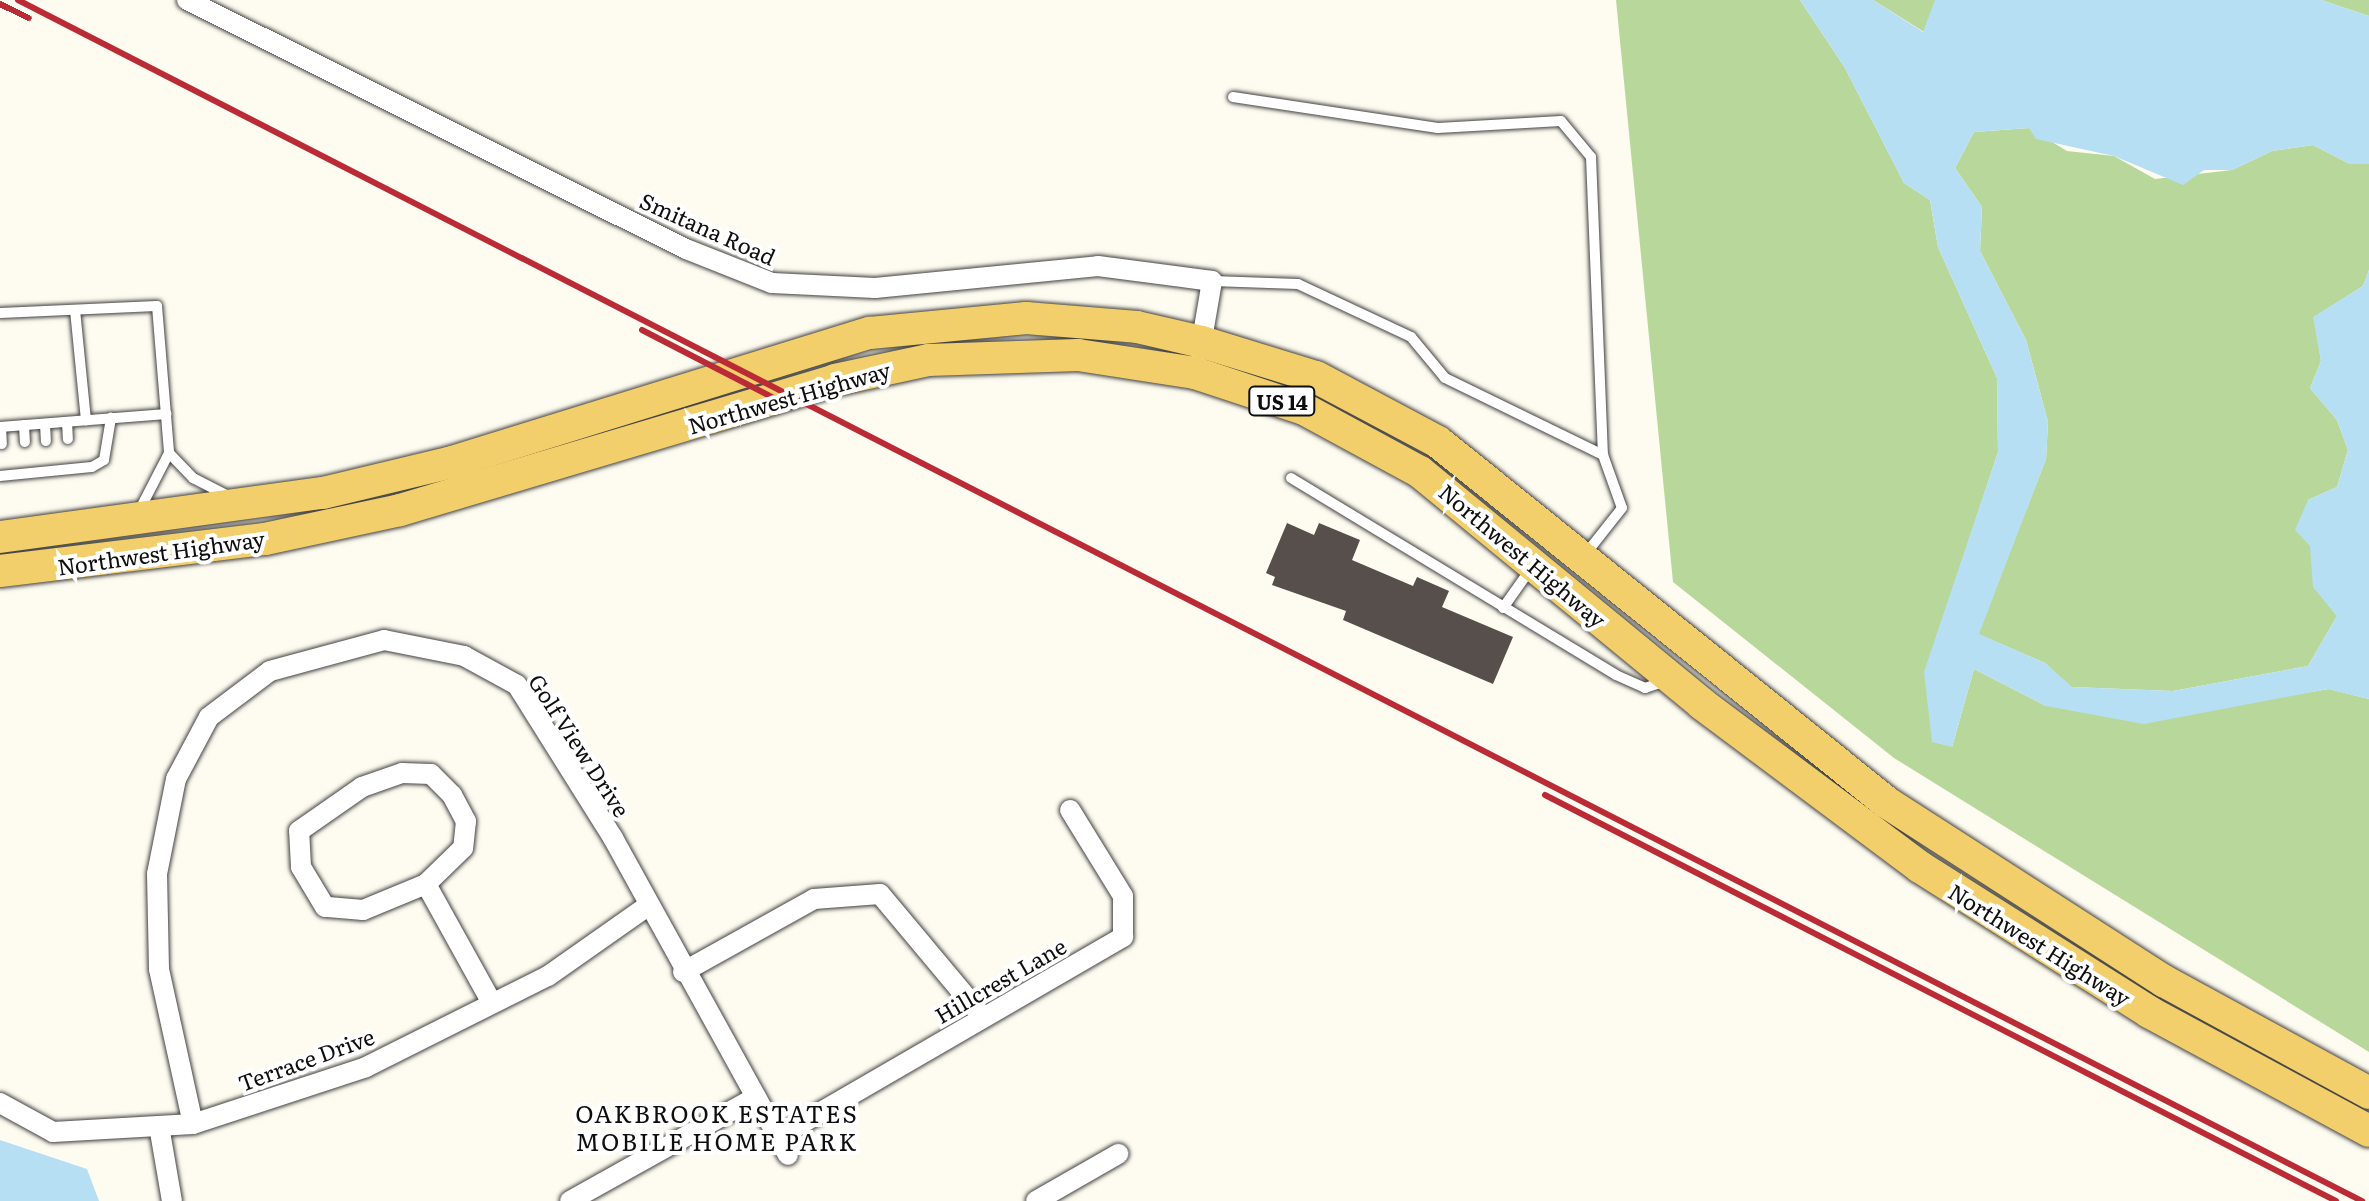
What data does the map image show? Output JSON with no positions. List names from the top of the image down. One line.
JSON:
{"streets":{"main road":["Northwest Highway","US 14"],"street":["Smitana Road","Golf View Drive","Hillcrest Lane","Terrace Drive"]},"crossings":[["Golf View Drive","Hillcrest Lane"],["Golf View Drive","Terrace Drive"]],"districts":["OAKBROOK ESTATES MOBILE HOME PARK"]}
